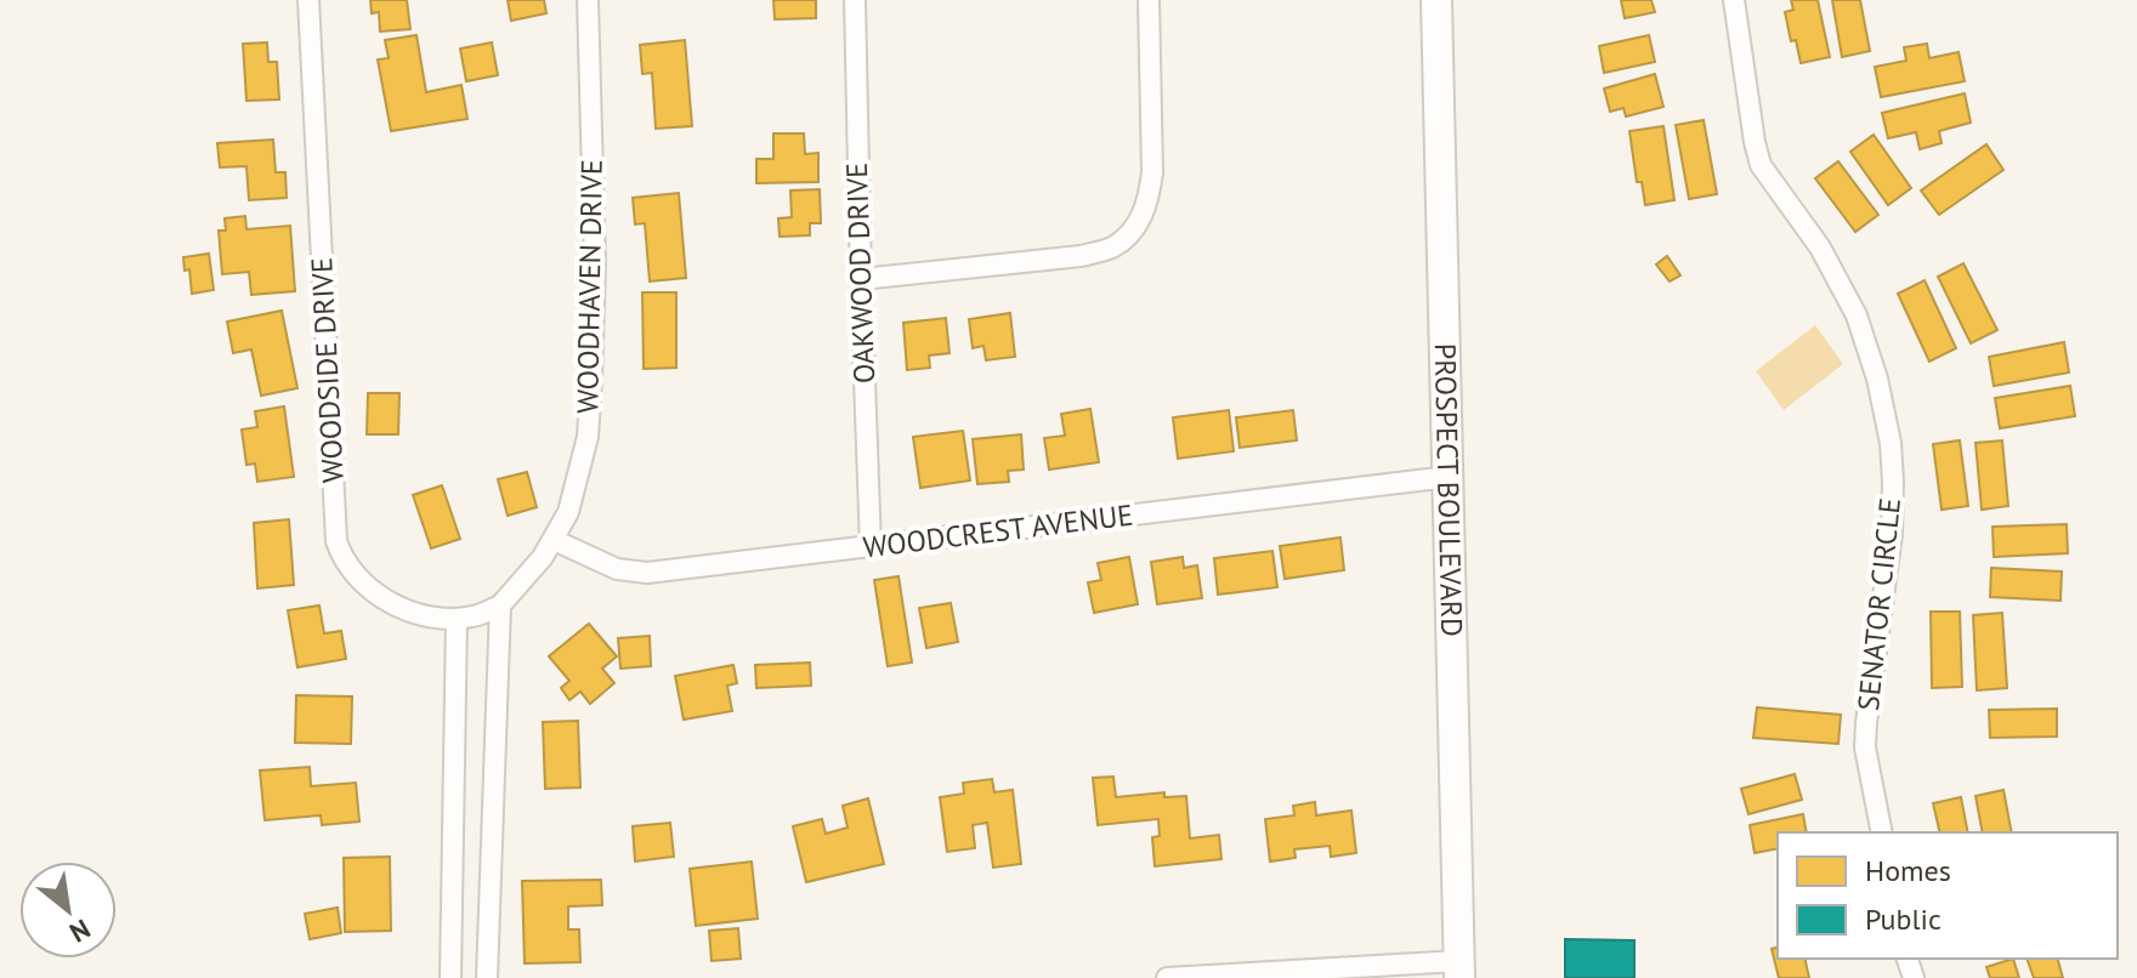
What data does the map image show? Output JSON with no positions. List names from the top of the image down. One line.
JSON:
{"streets":{"main road":["PROSPECT BOULEVARD"],"street":["OAKWOOD DRIVE","WOODHAVEN DRIVE","WOODSIDE DRIVE","WOODCREST AVENUE","SENATOR CIRCLE"]},"crossings":[["OAKWOOD DRIVE","WOODCREST AVENUE"],["WOODHAVEN DRIVE","WOODSIDE DRIVE"],["WOODHAVEN DRIVE","WOODCREST AVENUE"],["PROSPECT BOULEVARD","WOODCREST AVENUE"]],"legend":["Homes","Public"],"north":"bottom right"}
